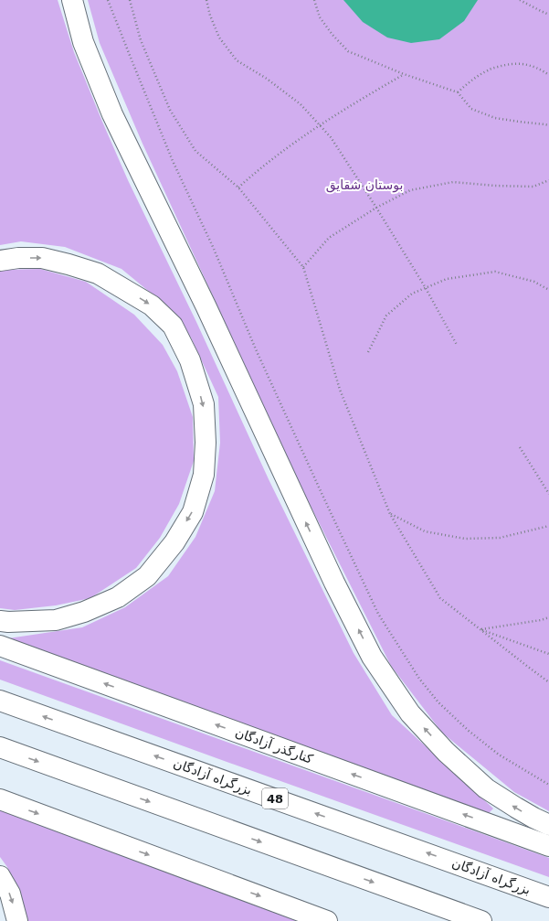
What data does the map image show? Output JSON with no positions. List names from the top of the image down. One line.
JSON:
{"streets":{"main road":["کنارگذر آزادگان","بزرگراه آزادگان","48"]},"parks":["بوستان شقایق"]}
